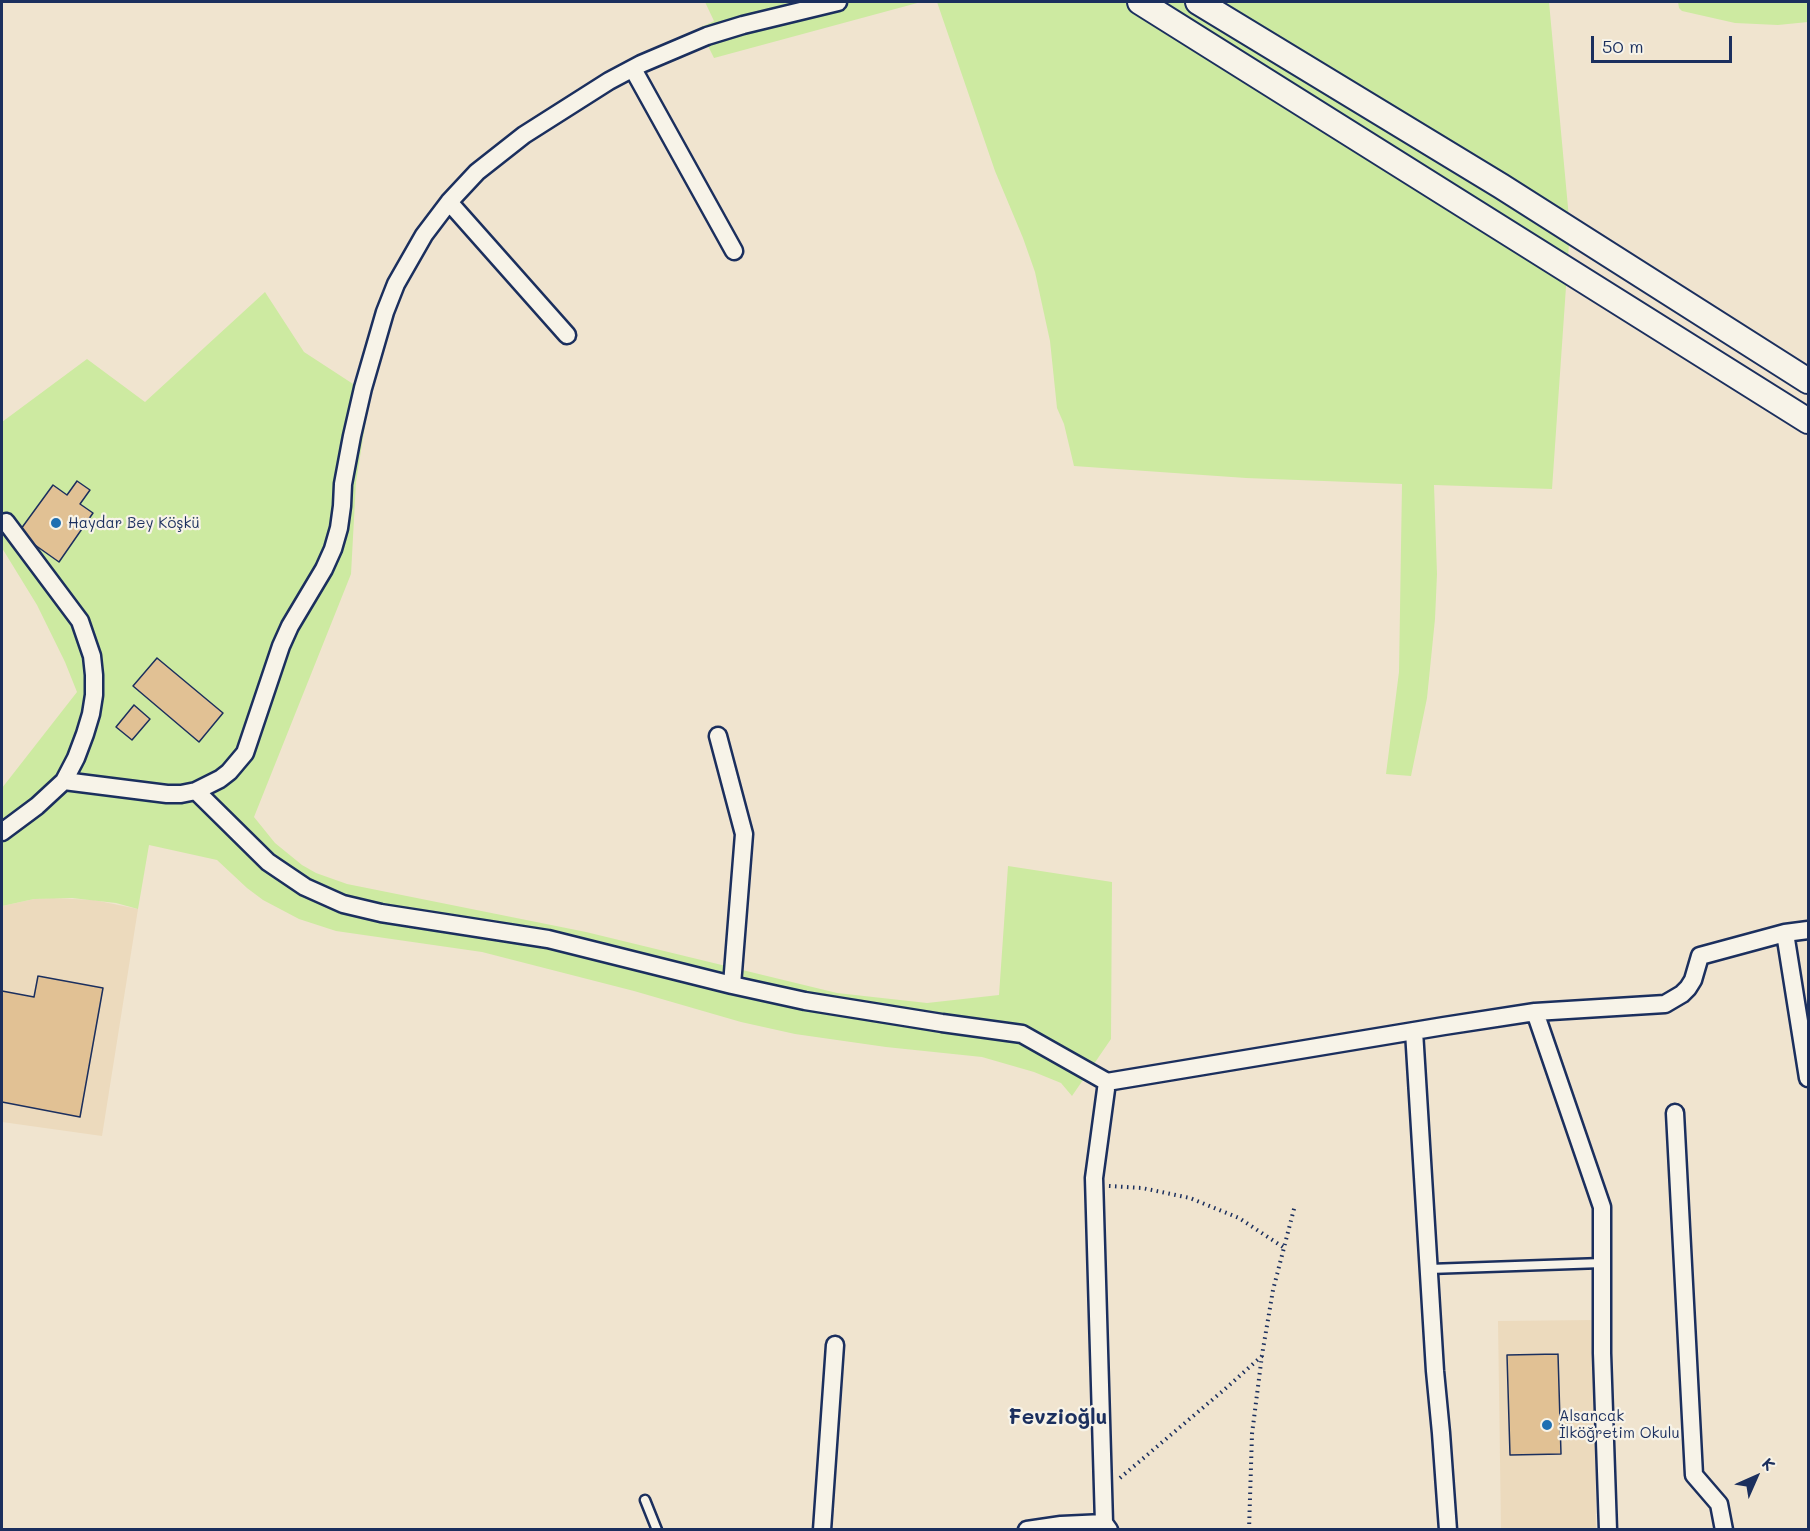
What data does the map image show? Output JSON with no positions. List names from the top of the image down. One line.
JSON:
{"districts":["Fevzioğlu"],"places":["Haydar Bey Köşkü","Alsancak İlköğretim Okulu"],"scale_bar":"50 m","north":"top right"}
